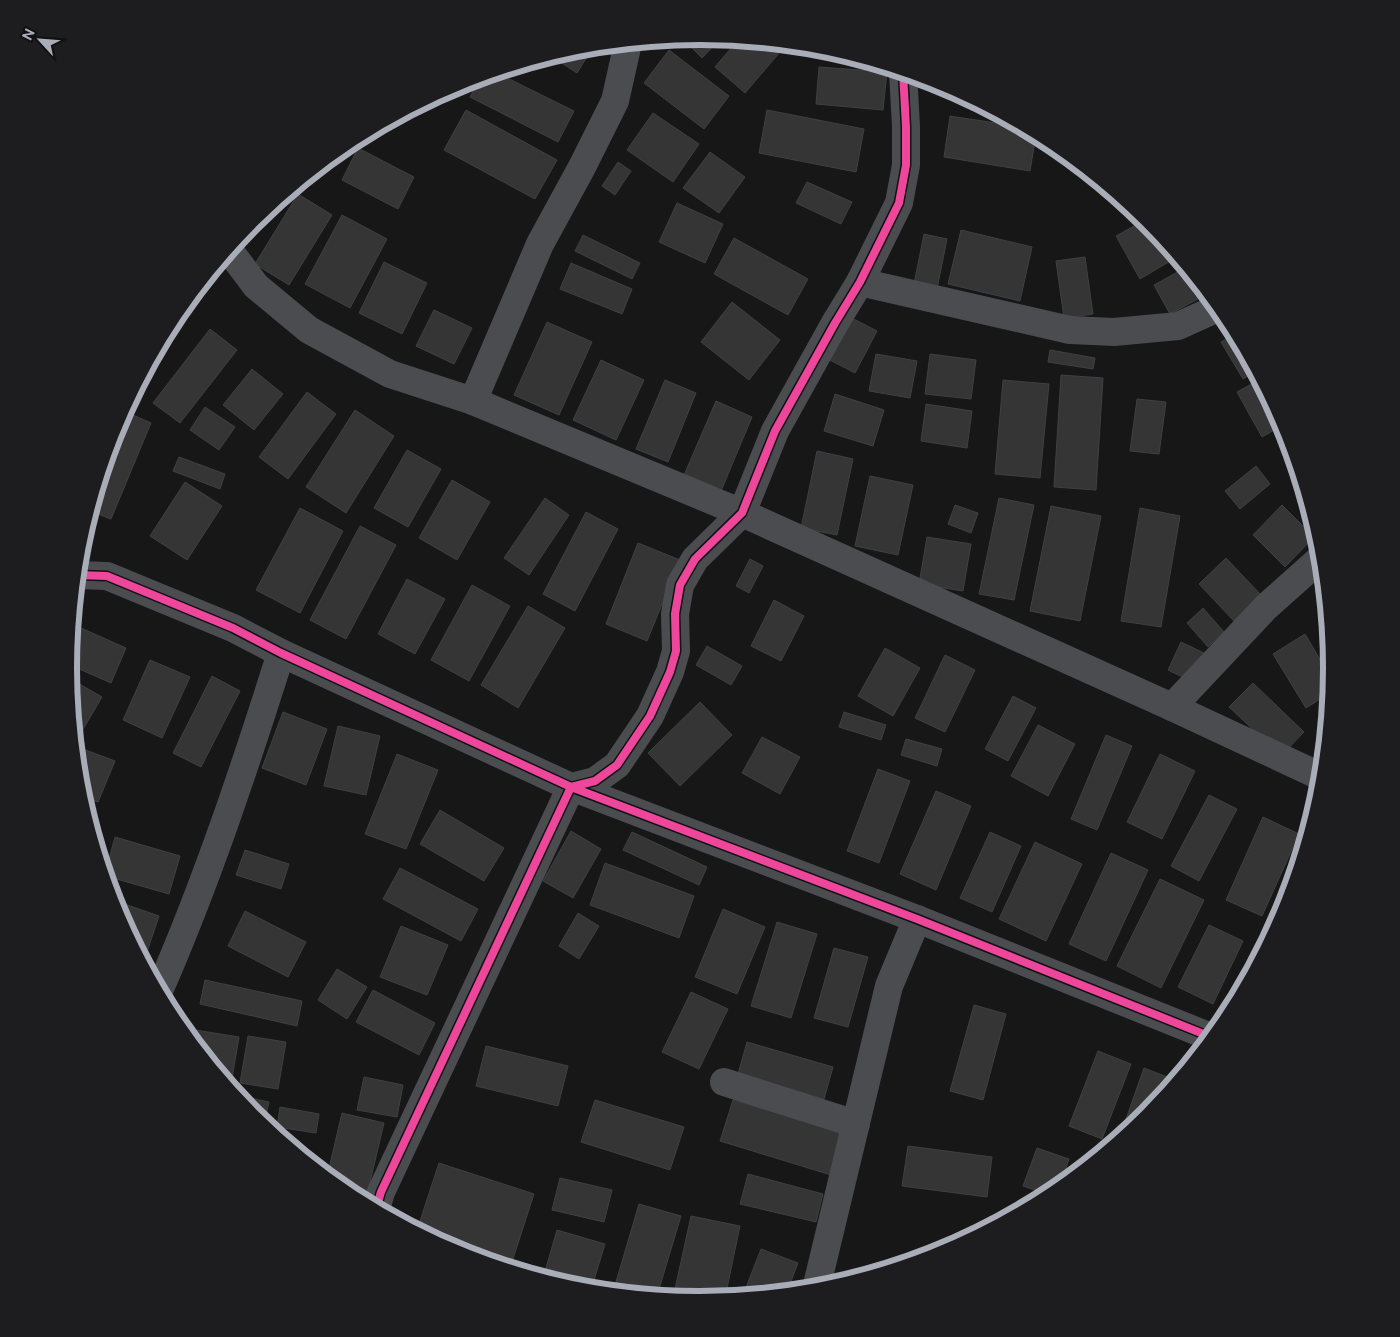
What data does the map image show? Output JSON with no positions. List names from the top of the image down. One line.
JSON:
{"north":"top left"}
